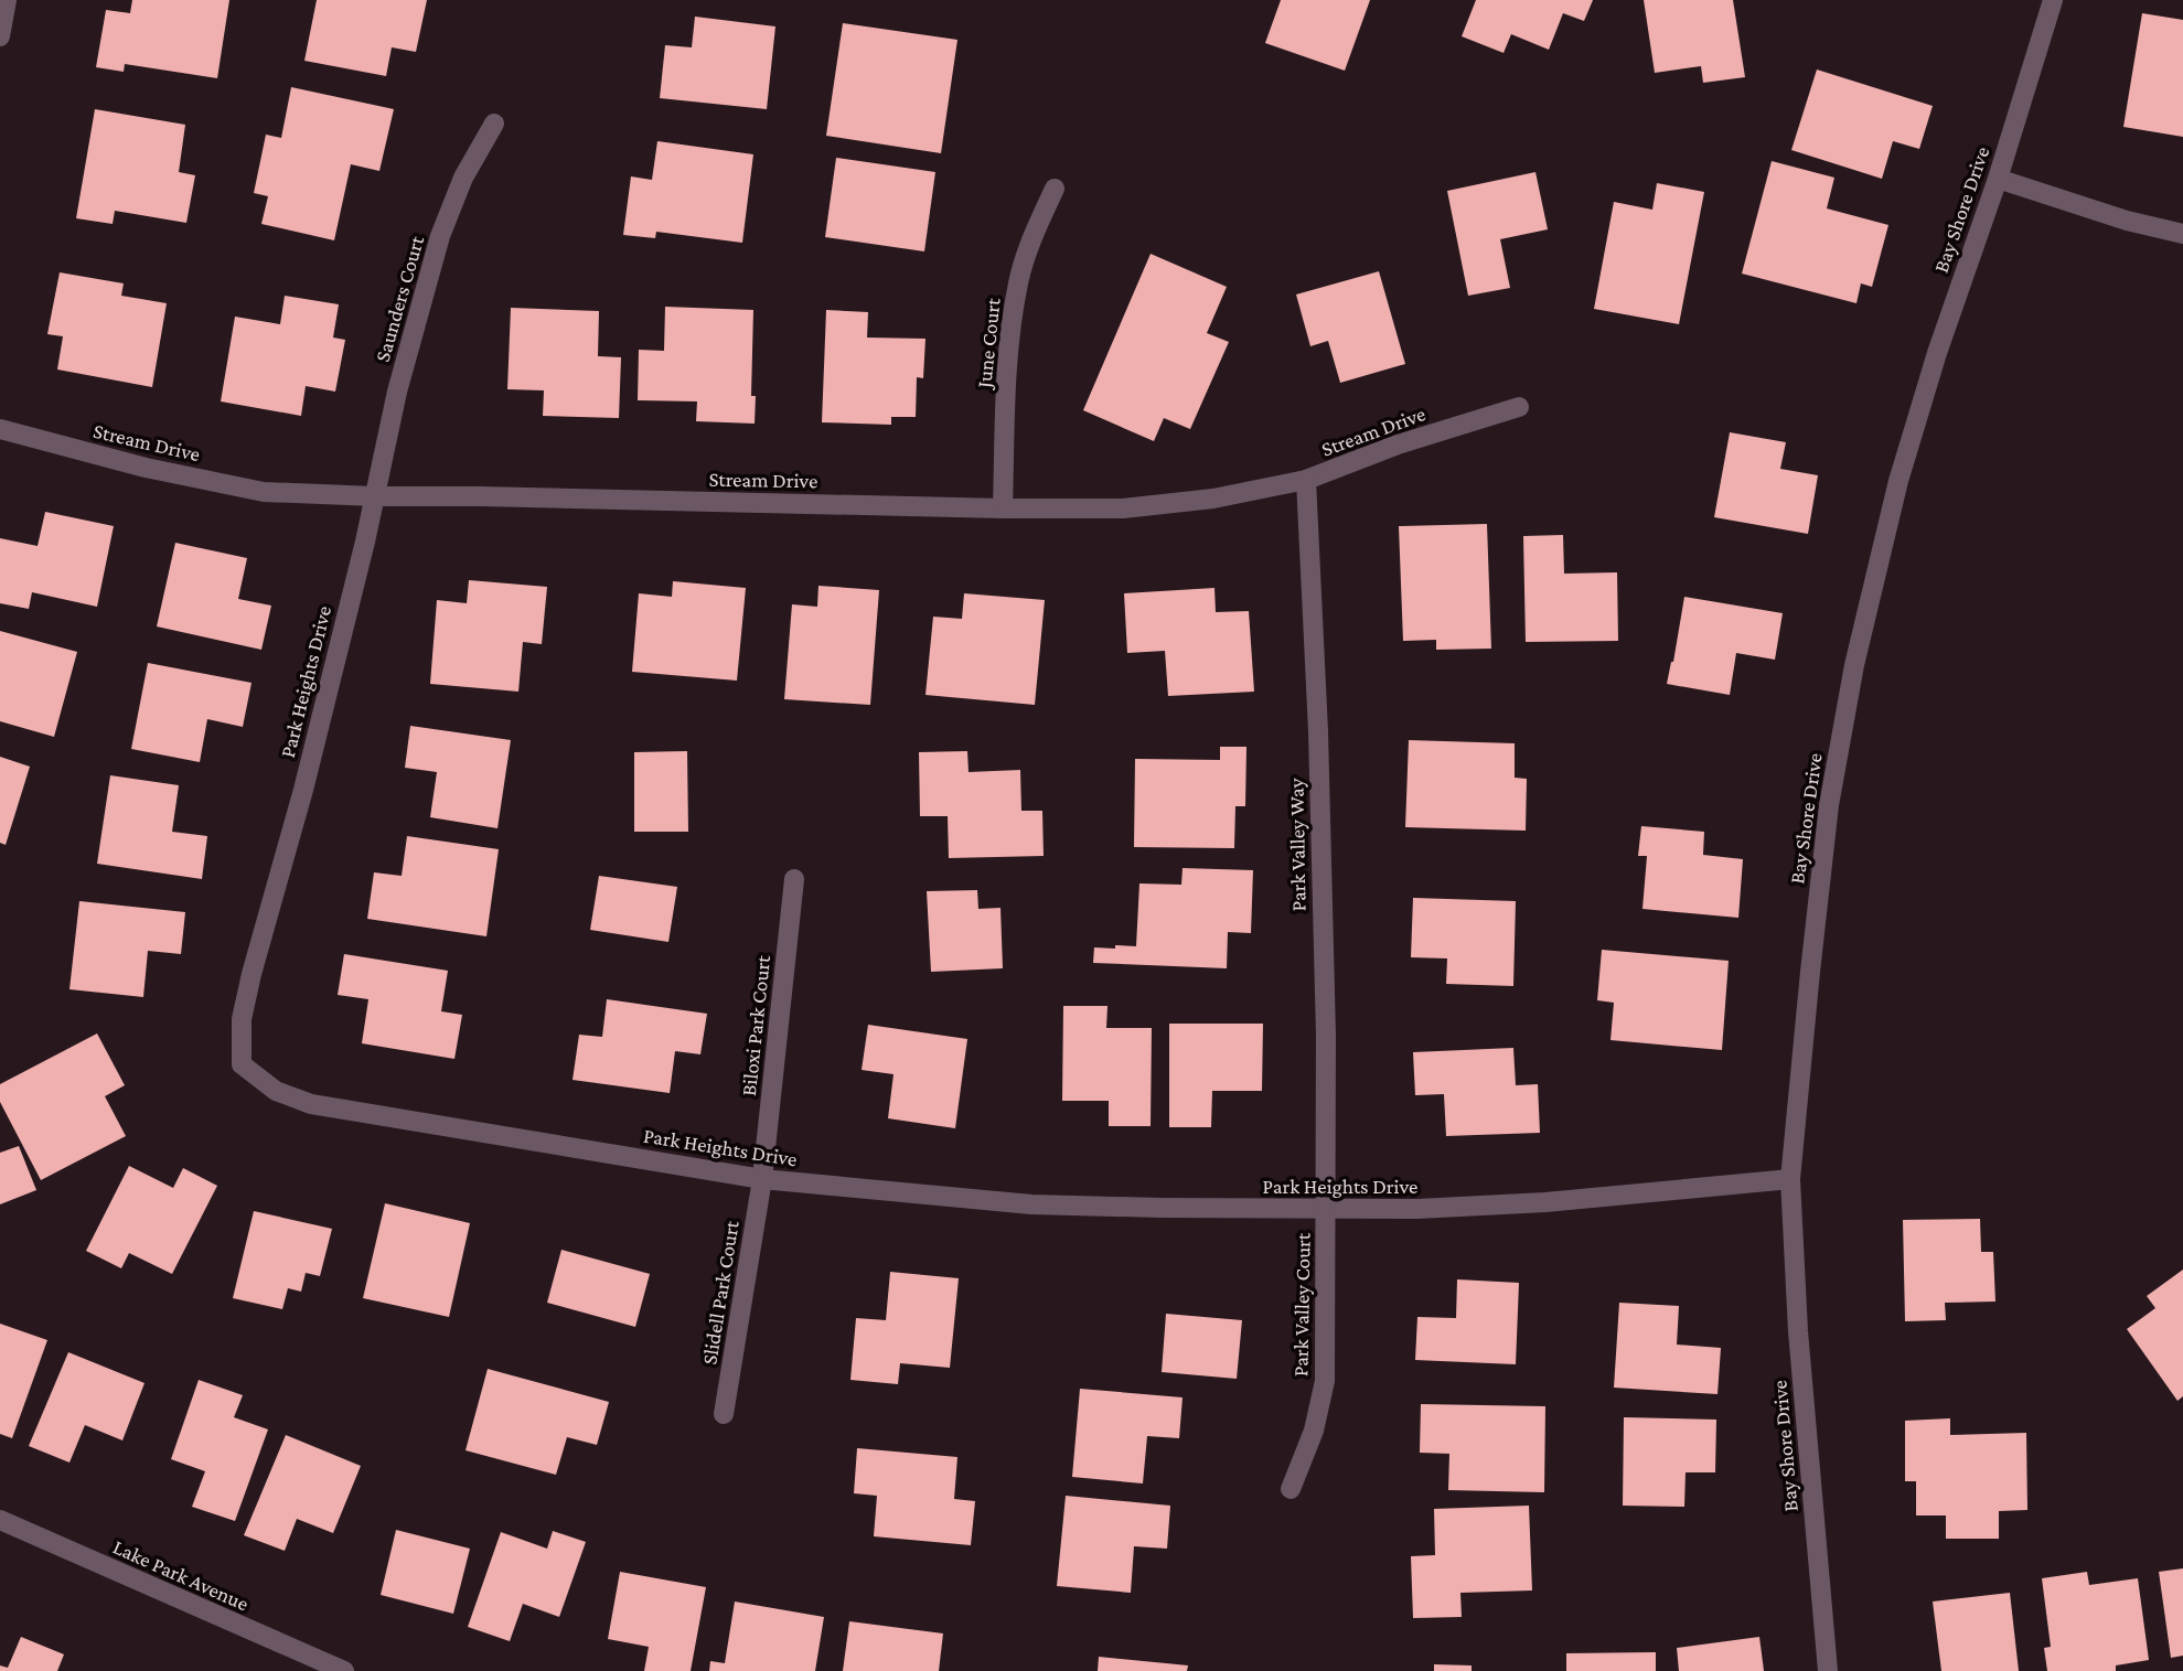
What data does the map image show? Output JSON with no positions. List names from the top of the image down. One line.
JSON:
{"streets":{"street":["Bay Shore Drive","Saunders Court","June Court","Stream Drive","Park Heights Drive","Park Valley Way","Biloxi Park Court","Slidell Park Court","Park Valley Court","Lake Park Avenue"]},"crossings":[["Bay Shore Drive","Park Heights Drive"],["Saunders Court","Stream Drive"],["Saunders Court","Park Heights Drive"],["June Court","Stream Drive"],["Stream Drive","Park Heights Drive"],["Stream Drive","Park Valley Way"],["Park Heights Drive","Park Valley Way"],["Park Heights Drive","Biloxi Park Court"],["Park Heights Drive","Slidell Park Court"],["Park Heights Drive","Park Valley Court"],["Park Valley Way","Park Valley Court"],["Biloxi Park Court","Slidell Park Court"]]}
